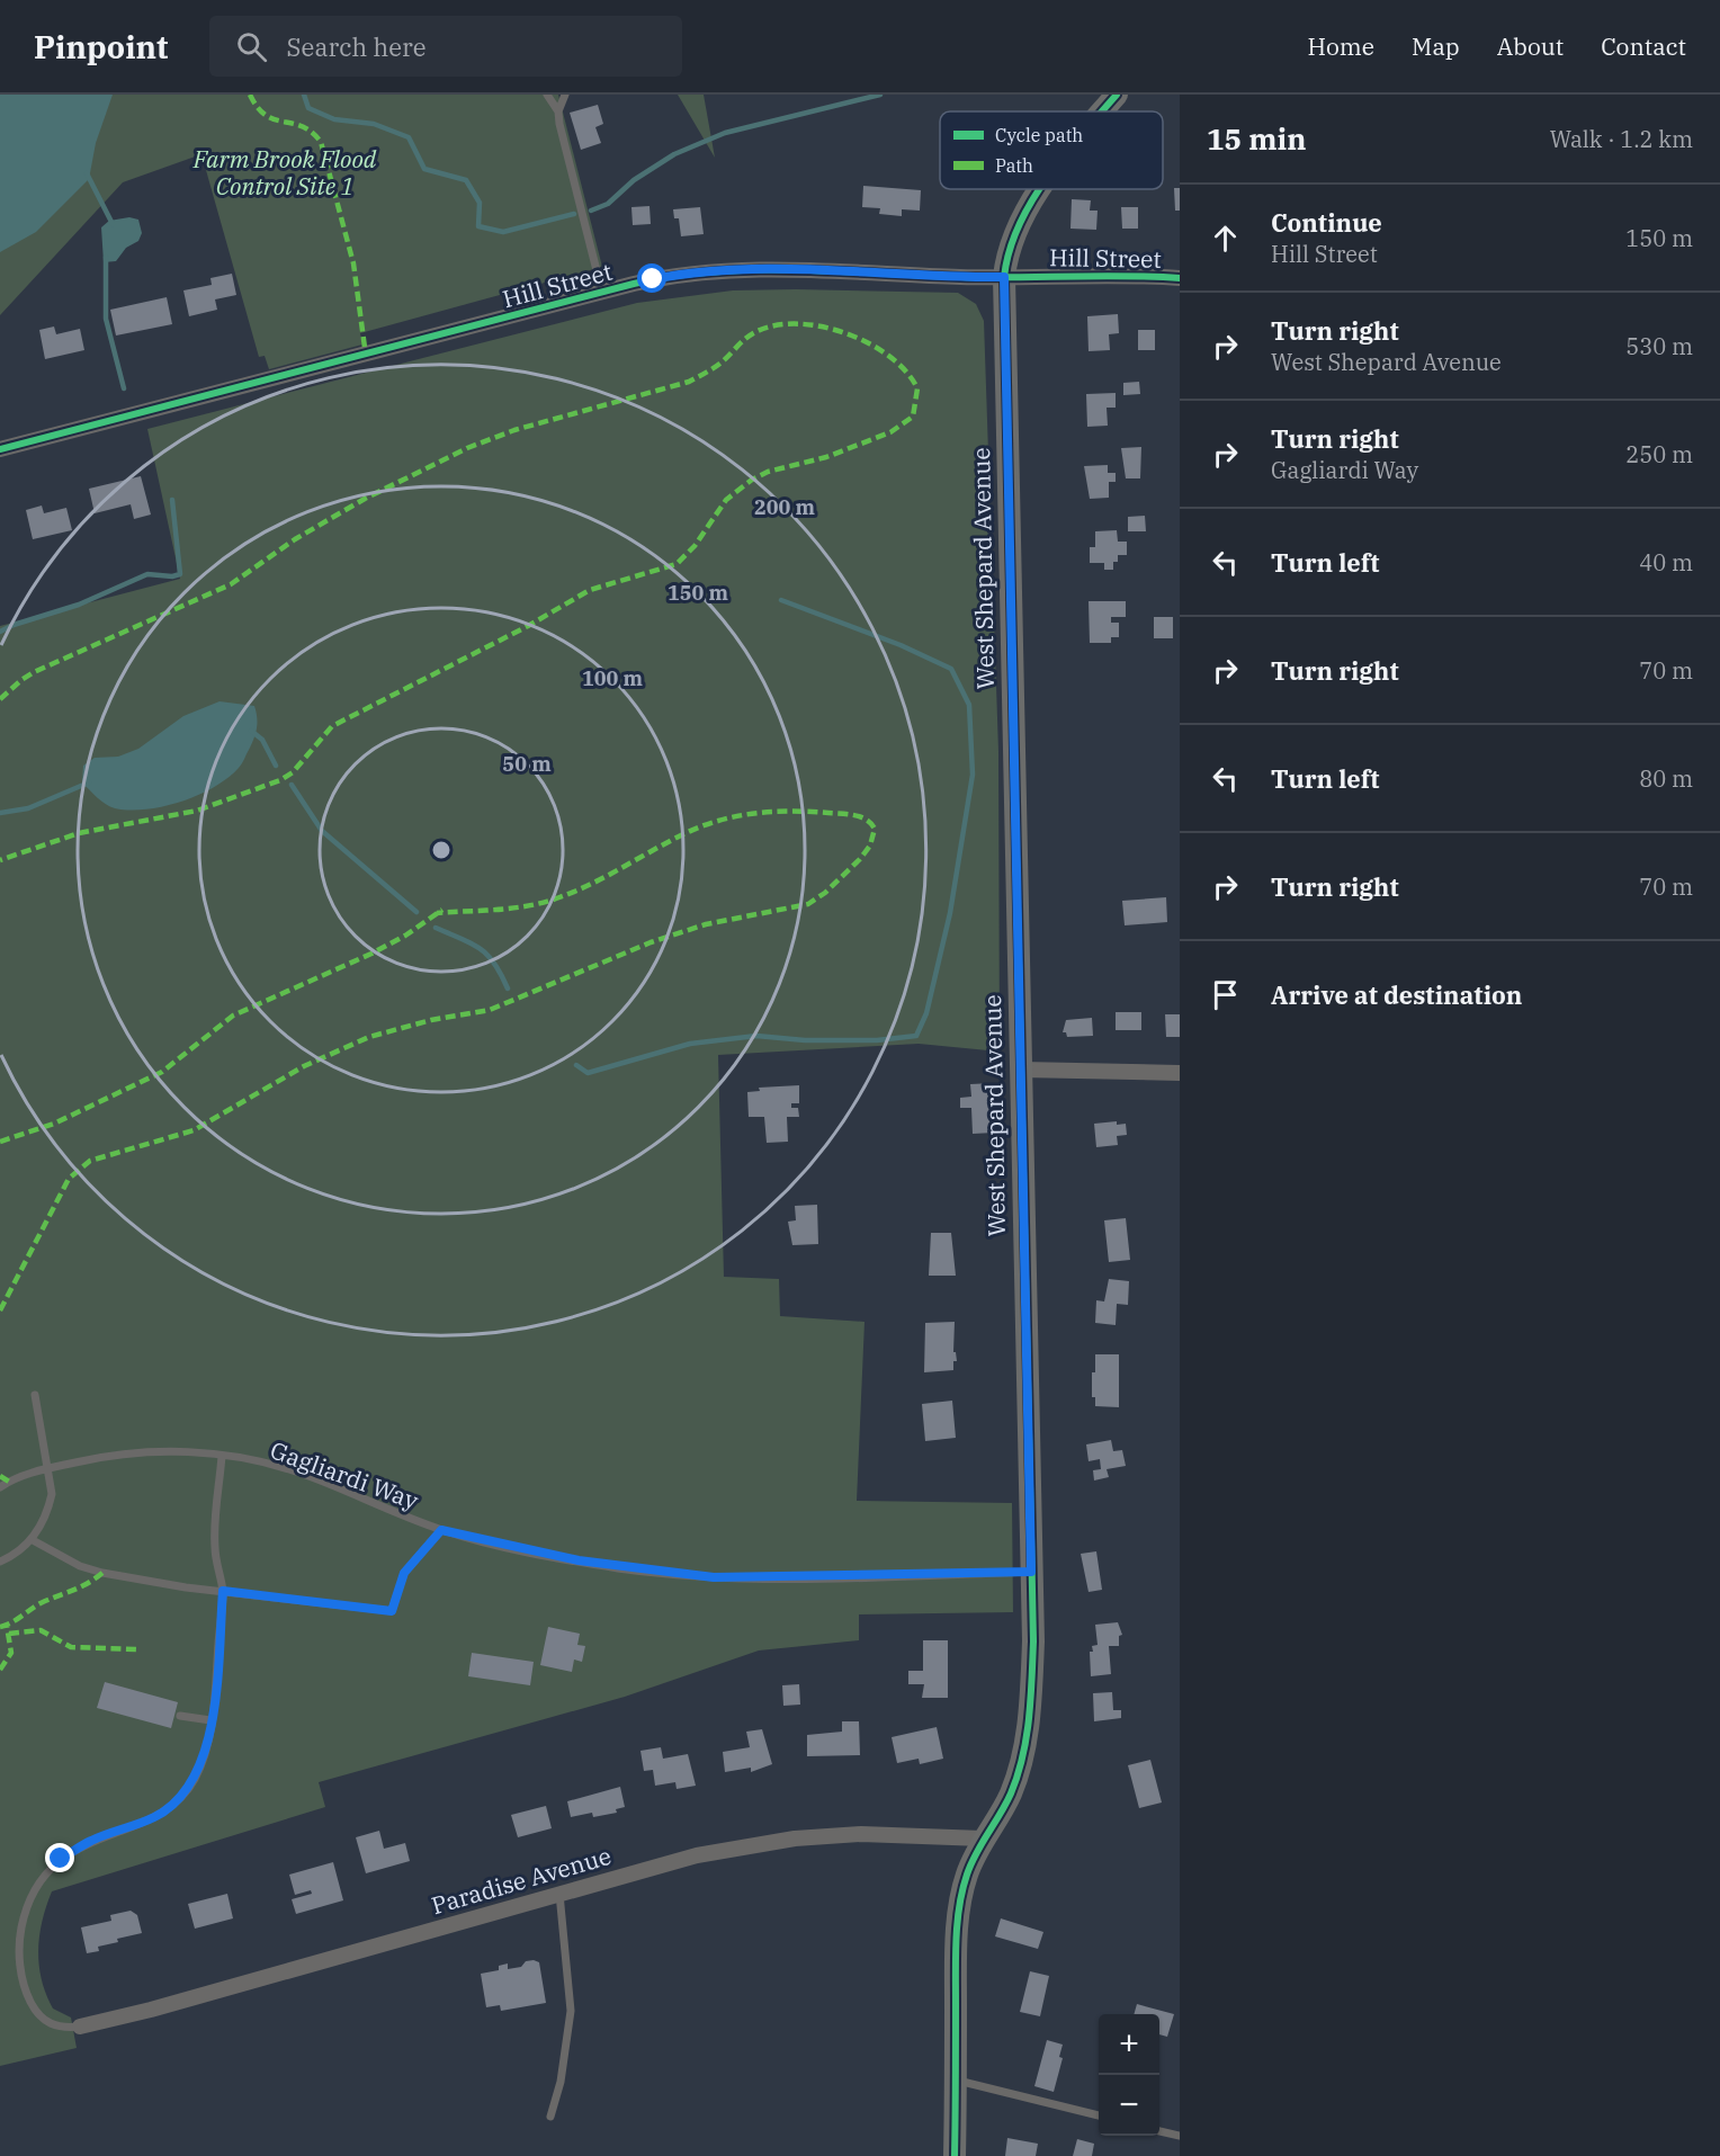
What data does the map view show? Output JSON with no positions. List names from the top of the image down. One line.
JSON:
{"streets":{"street":["Hill Street","West Shepard Avenue","Paradise Avenue"],"lane":["Gagliardi Way"]},"crossings":[["Hill Street","West Shepard Avenue"],["West Shepard Avenue","Gagliardi Way"],["West Shepard Avenue","Paradise Avenue"]],"parks":["Farm Brook Flood Control Site 1"],"legend":["Cycle path","Path"],"page":{"header":"Pinpoint","search":"Search here","nav":["Home","Map","About","Contact"],"heading":["15 min","Walk · 1.2 km"],"list":[["Continue","Hill Street","150 m"],["Turn right","West Shepard Avenue","530 m"],["Turn right","Gagliardi Way","250 m"],["Turn left","40 m"],["Turn right","70 m"],["Turn left","80 m"],["Turn right","70 m"],"Arrive at destination"],"map_buttons":["+","−"]},"rings":["200 m","150 m","100 m","50 m"]}
